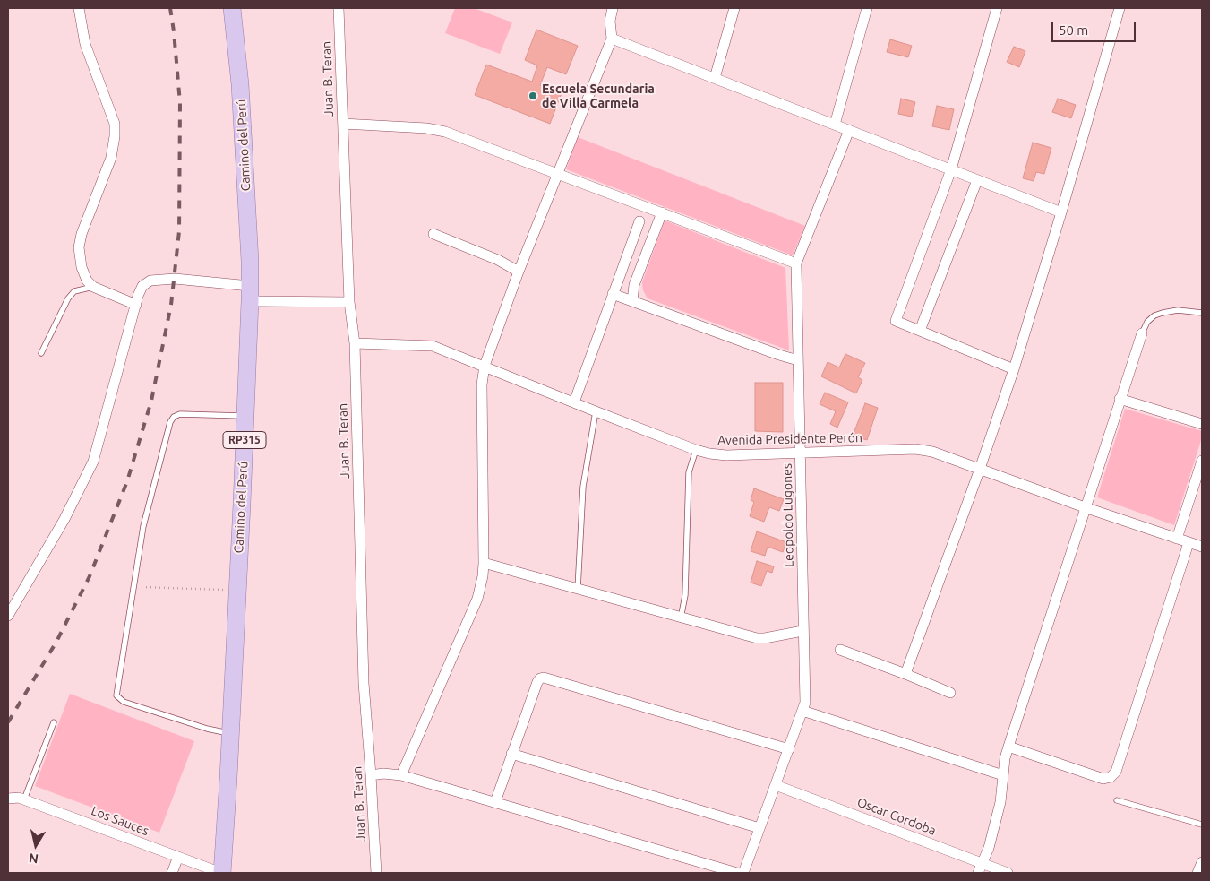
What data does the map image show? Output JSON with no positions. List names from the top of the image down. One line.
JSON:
{"streets":{"main road":["Camino del Perú","RP315"],"street":["Juan B. Teran","Avenida Presidente Perón","Leopoldo Lugones","Oscar Cordoba","Los Sauces"]},"crossings":[["Juan B. Teran","Avenida Presidente Perón"],["Camino del Perú","Los Sauces"],["Avenida Presidente Perón","Leopoldo Lugones"],["Leopoldo Lugones","Oscar Cordoba"]],"places":["Escuela Secundaria de Villa Carmela"],"scale_bar":"50 m","north":"bottom"}
